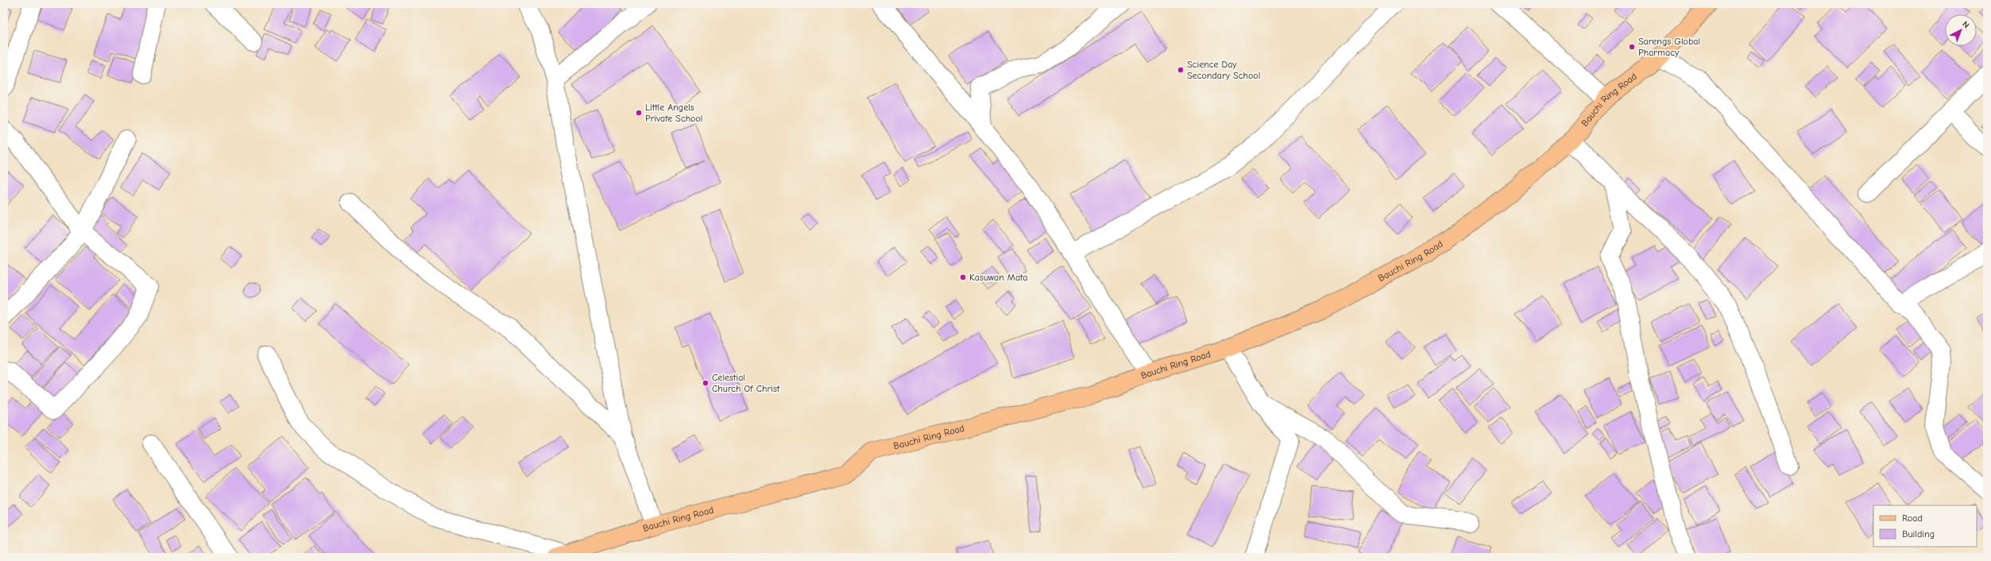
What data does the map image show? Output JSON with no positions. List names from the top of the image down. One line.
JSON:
{"streets":{"main road":["Bauchi Ring Road"]},"places":["Sarengs Global Pharmacy","Science Day Secondary School","Little Angels Private School","Kasuwan Mata","Celestial Church Of Christ"],"legend":["Road","Building"],"north":"top right"}
